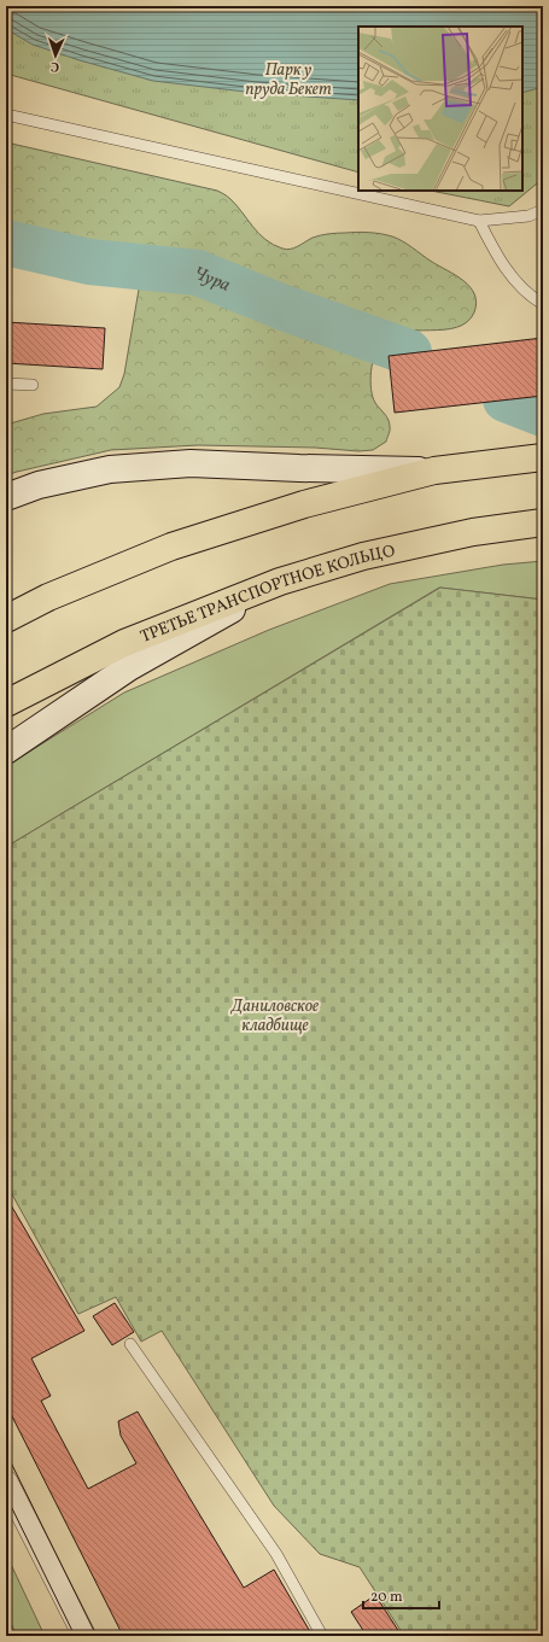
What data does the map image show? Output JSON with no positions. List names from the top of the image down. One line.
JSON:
{"streets":{"main road":["ТРЕТЬЕ ТРАНСПОРТНОЕ КОЛЬЦО"]},"water":["Чура"],"parks":["Парк у пруда Бекет","Даниловское кладбище"],"scale_bar":"20 m","north":"bottom"}
